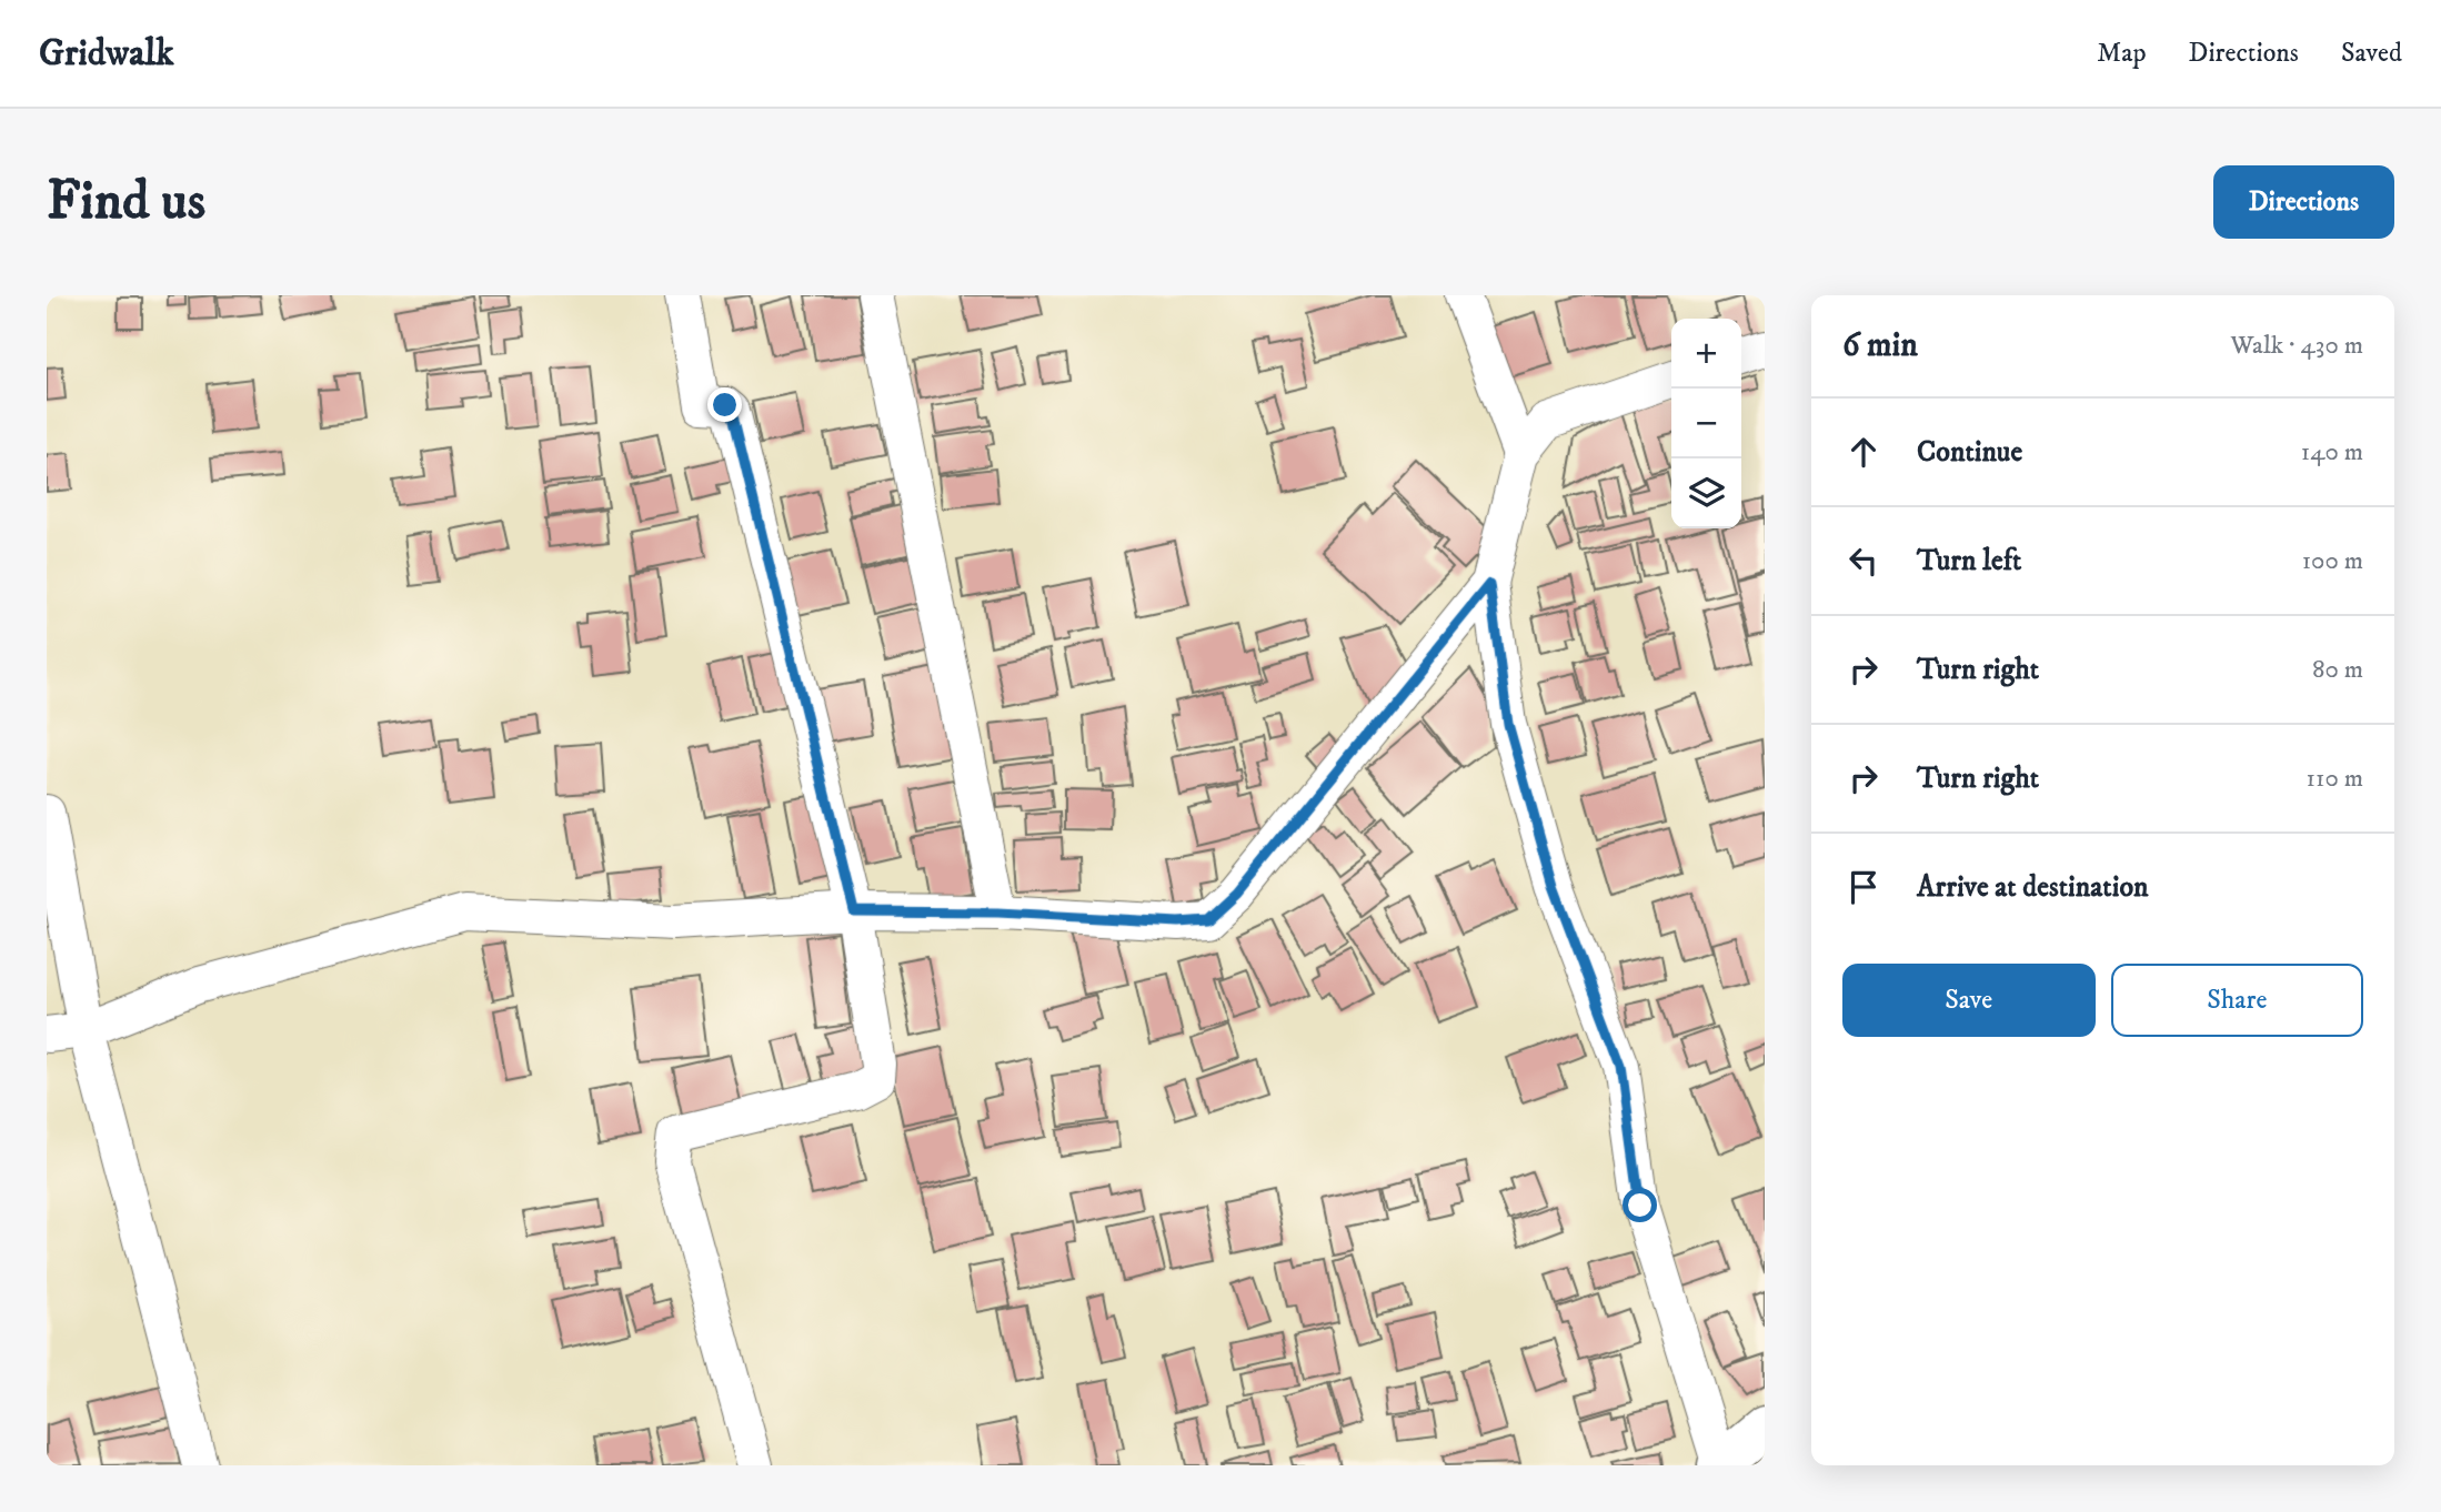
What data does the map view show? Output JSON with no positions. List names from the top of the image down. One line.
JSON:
{"page":{"header":"Gridwalk","nav":["Map","Directions","Saved"],"buttons":["Directions",["Save","Share"]],"title":"Find us","heading":["6 min","Walk · 430 m"],"map_buttons":["+","−"],"list":[["Continue","140 m"],["Turn left","100 m"],["Turn right","80 m"],["Turn right","110 m"],"Arrive at destination"]}}
